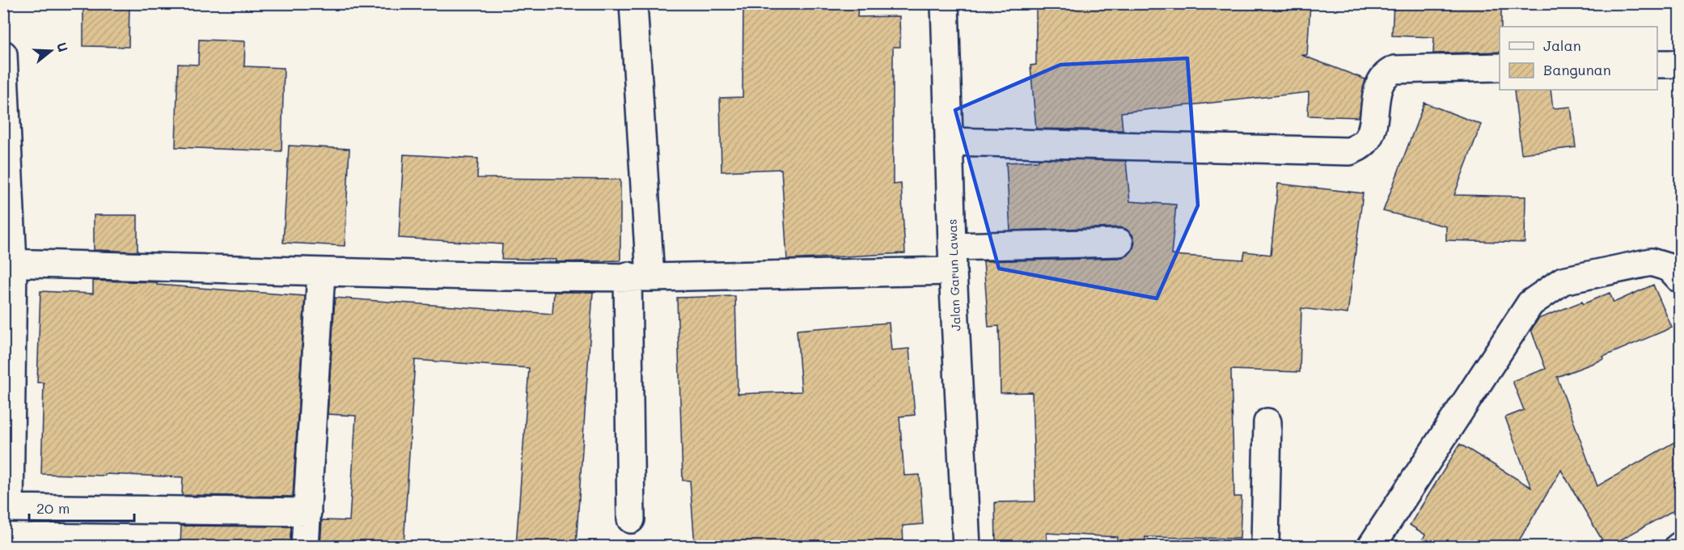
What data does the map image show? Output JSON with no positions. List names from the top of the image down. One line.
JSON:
{"streets":{"street":["Jalan Garun Lawas"]},"legend":["Jalan","Bangunan"],"scale_bar":"20 m","north":"right"}
